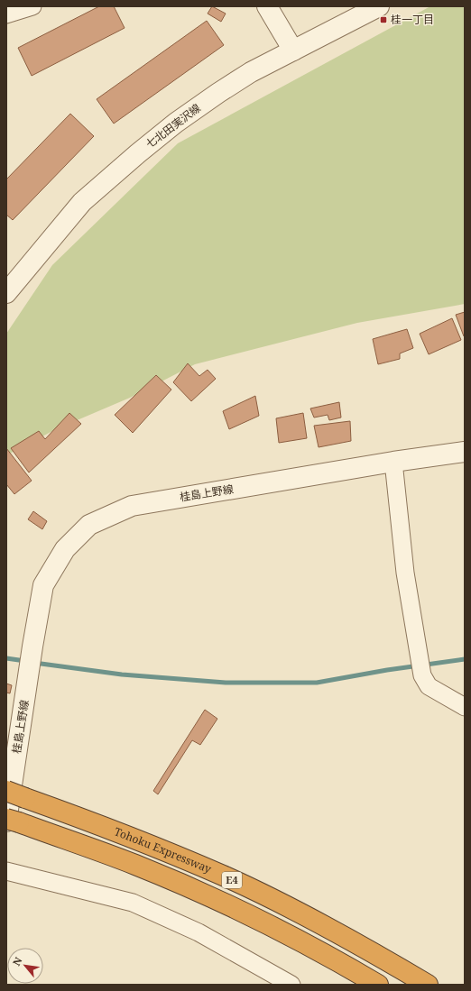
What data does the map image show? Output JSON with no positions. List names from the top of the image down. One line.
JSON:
{"streets":{"highway":["Tohoku Expressway","E4"],"street":["七北田実沢線","桂島上野線"]},"crossings":[["桂島上野線","E4"]],"places":{"transit":["桂一丁目"]},"north":"top left"}
